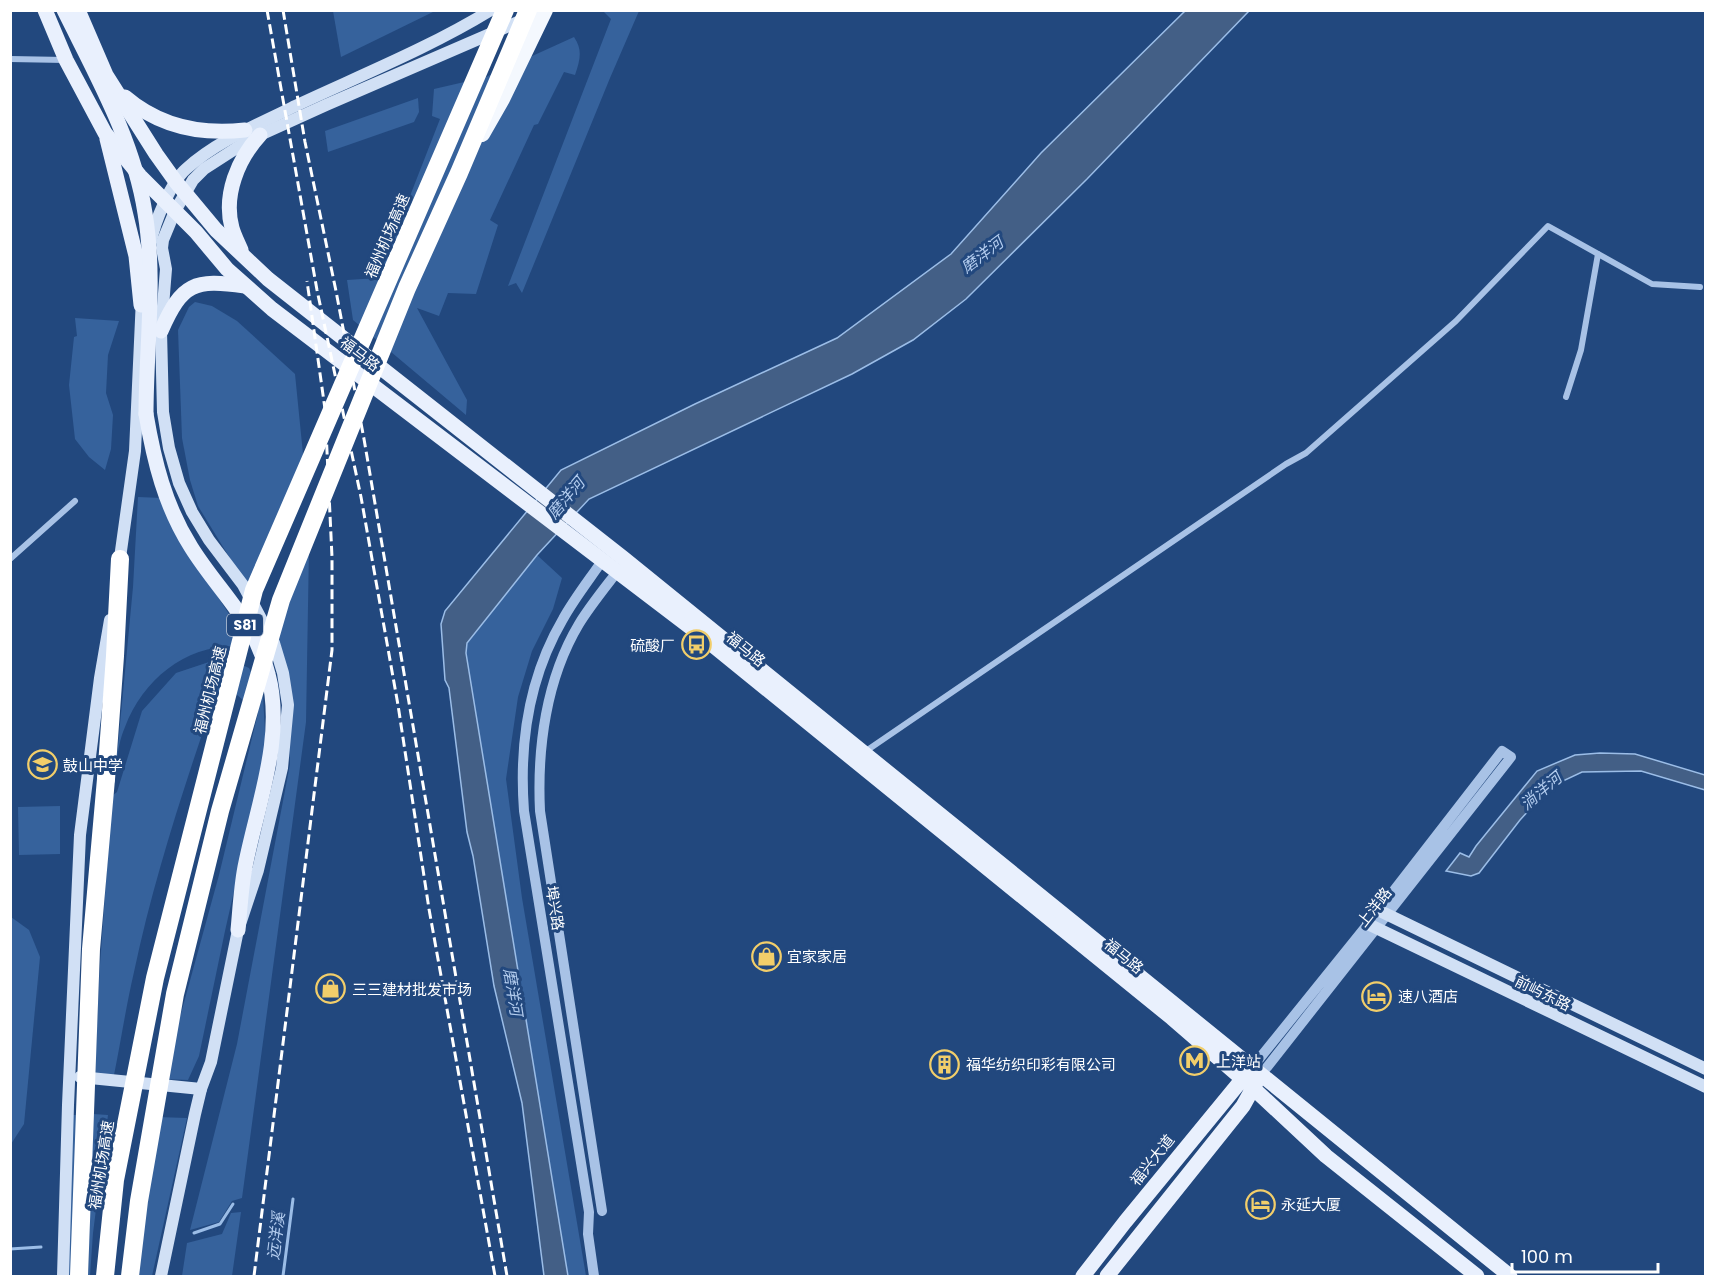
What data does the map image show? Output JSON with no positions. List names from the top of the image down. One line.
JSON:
{"streets":{"highway":["福州机场高速","S81"],"main road":["福马路","前屿东路","福兴大道"],"street":["上洋路","埠兴路"]},"crossings":[["福马路","上洋路"],["福马路","埠兴路"],["福马路","福兴大道"],["上洋路","前屿东路"],["上洋路","福兴大道"]],"water":["磨洋河","淌洋河","远洋溪"],"places":{"bus stop":["硫酸厂"],"school or university":["鼓山中学"],"shop":["宜家家居","三三建材批发市场"],"hotel":["速八酒店","永延大厦"],"metro station":["上洋站"],"building":["福华纺织印彩有限公司"]},"scale_bar":"100 m"}
